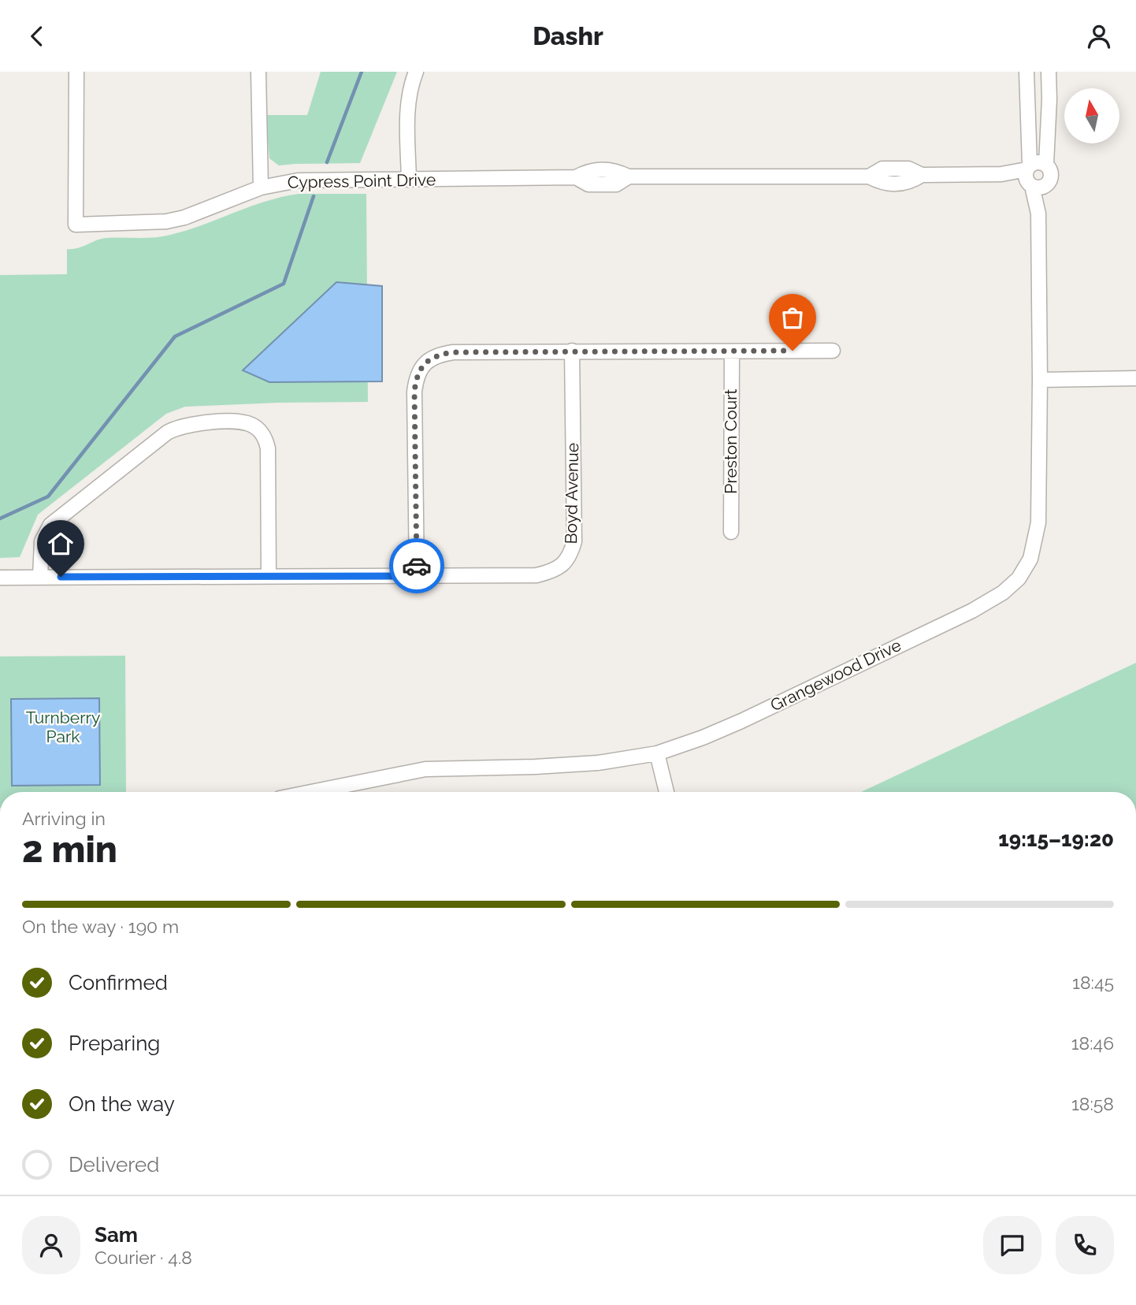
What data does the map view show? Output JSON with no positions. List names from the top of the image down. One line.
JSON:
{"streets":{"street":["Cypress Point Drive","Preston Court","Boyd Avenue","Grangewood Drive"]},"crossings":[["Cypress Point Drive","Grangewood Drive"]],"parks":["Turnberry Park"],"north":"top","page":{"header":"Dashr","heading":["2 min","Arriving in","19:15–19:20"],"panel":["Sam","Courier · 4.8"],"bar":"On the way · 190 m","list":[["Confirmed","18:45"],["Preparing","18:46"],["On the way","18:58"],"Delivered"]}}
